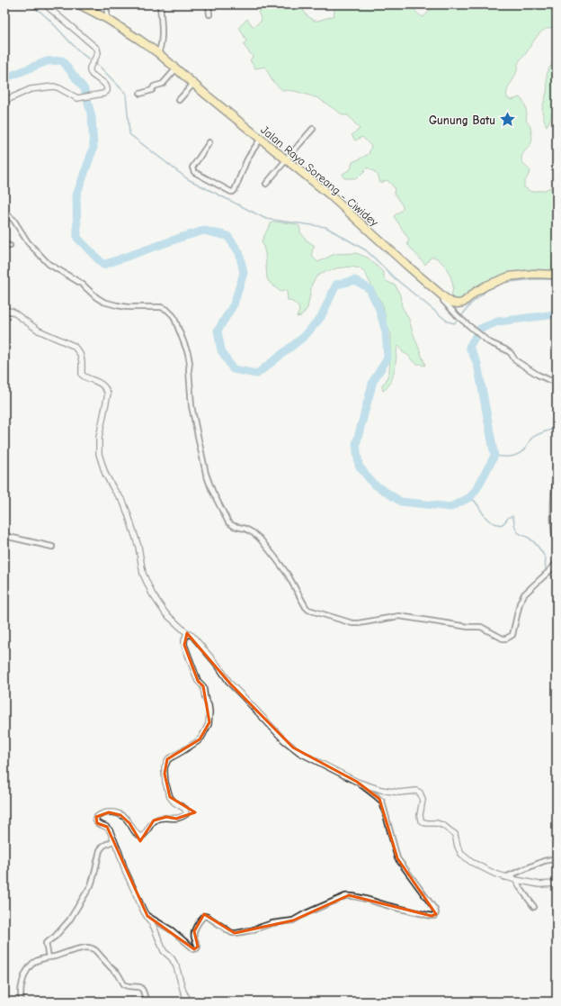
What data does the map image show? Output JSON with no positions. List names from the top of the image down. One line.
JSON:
{"streets":{"highway":["Jalan Raya Soreang - Ciwidey"]},"places":{"place":["Gunung Batu"]}}
